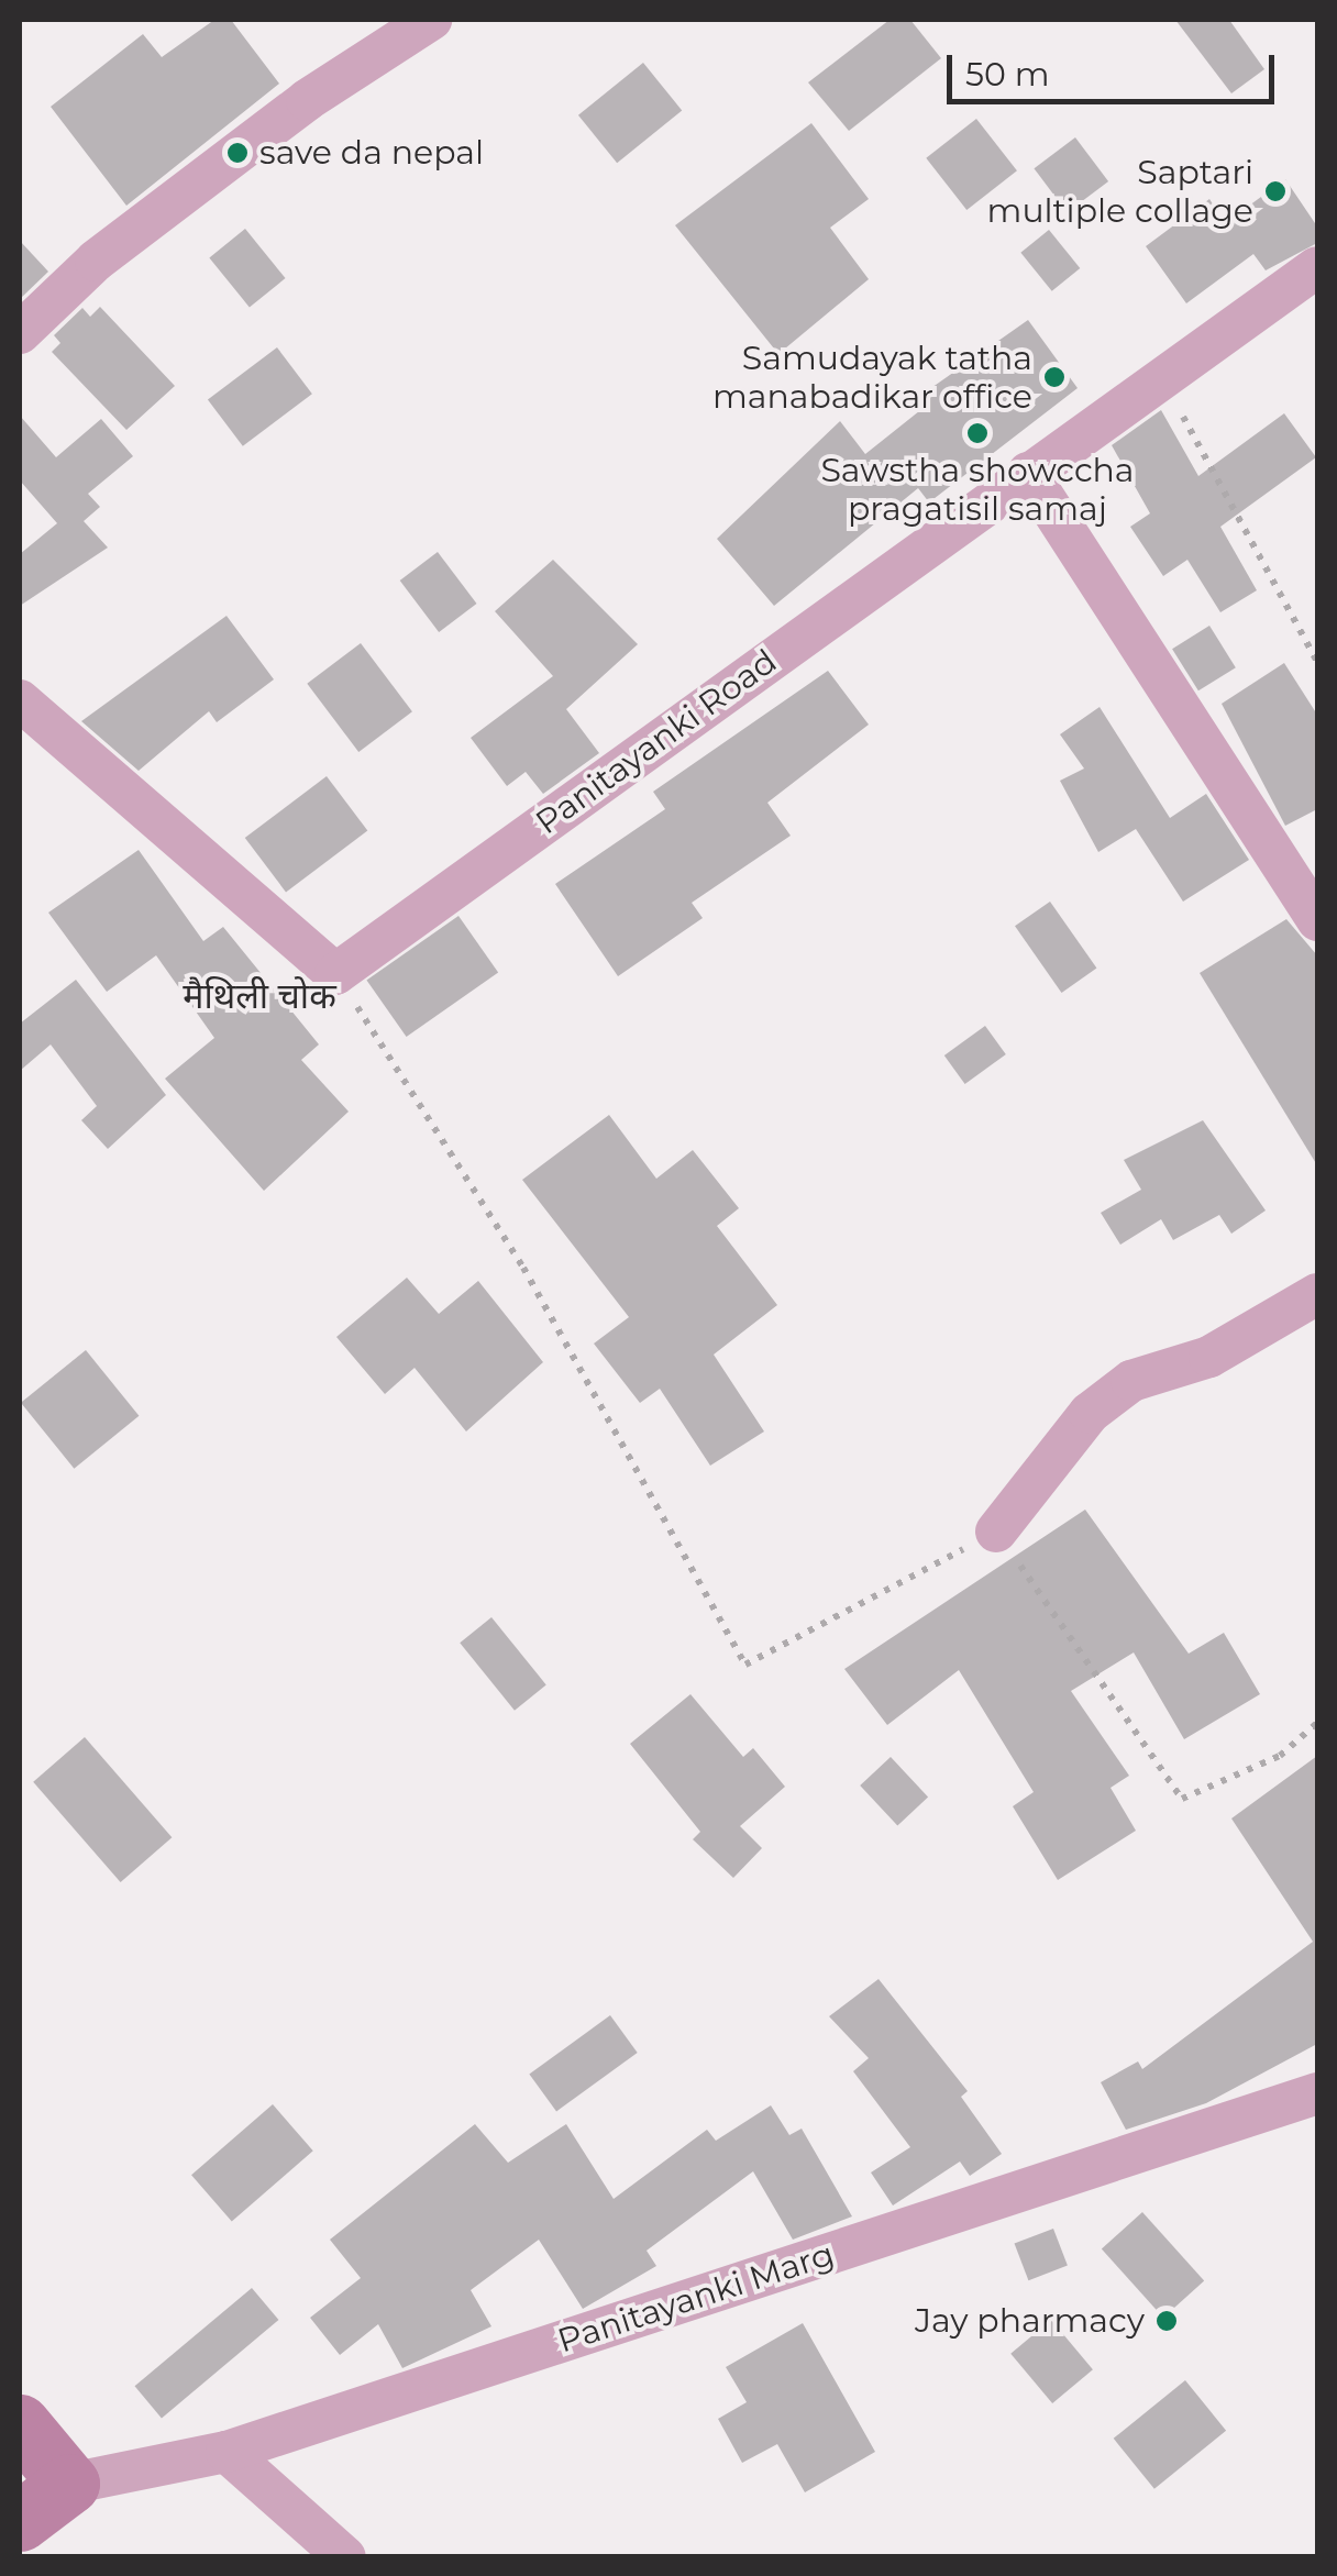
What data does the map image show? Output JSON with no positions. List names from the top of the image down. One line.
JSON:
{"streets":{"street":["Panitayanki Road","Panitayanki Marg"]},"districts":["मैथिली चोक"],"places":["save da nepal","Saptari multiple collage","Samudayak tatha manabadikar office","Sawstha showccha pragatisil samaj","Jay pharmacy"],"scale_bar":"50 m"}
